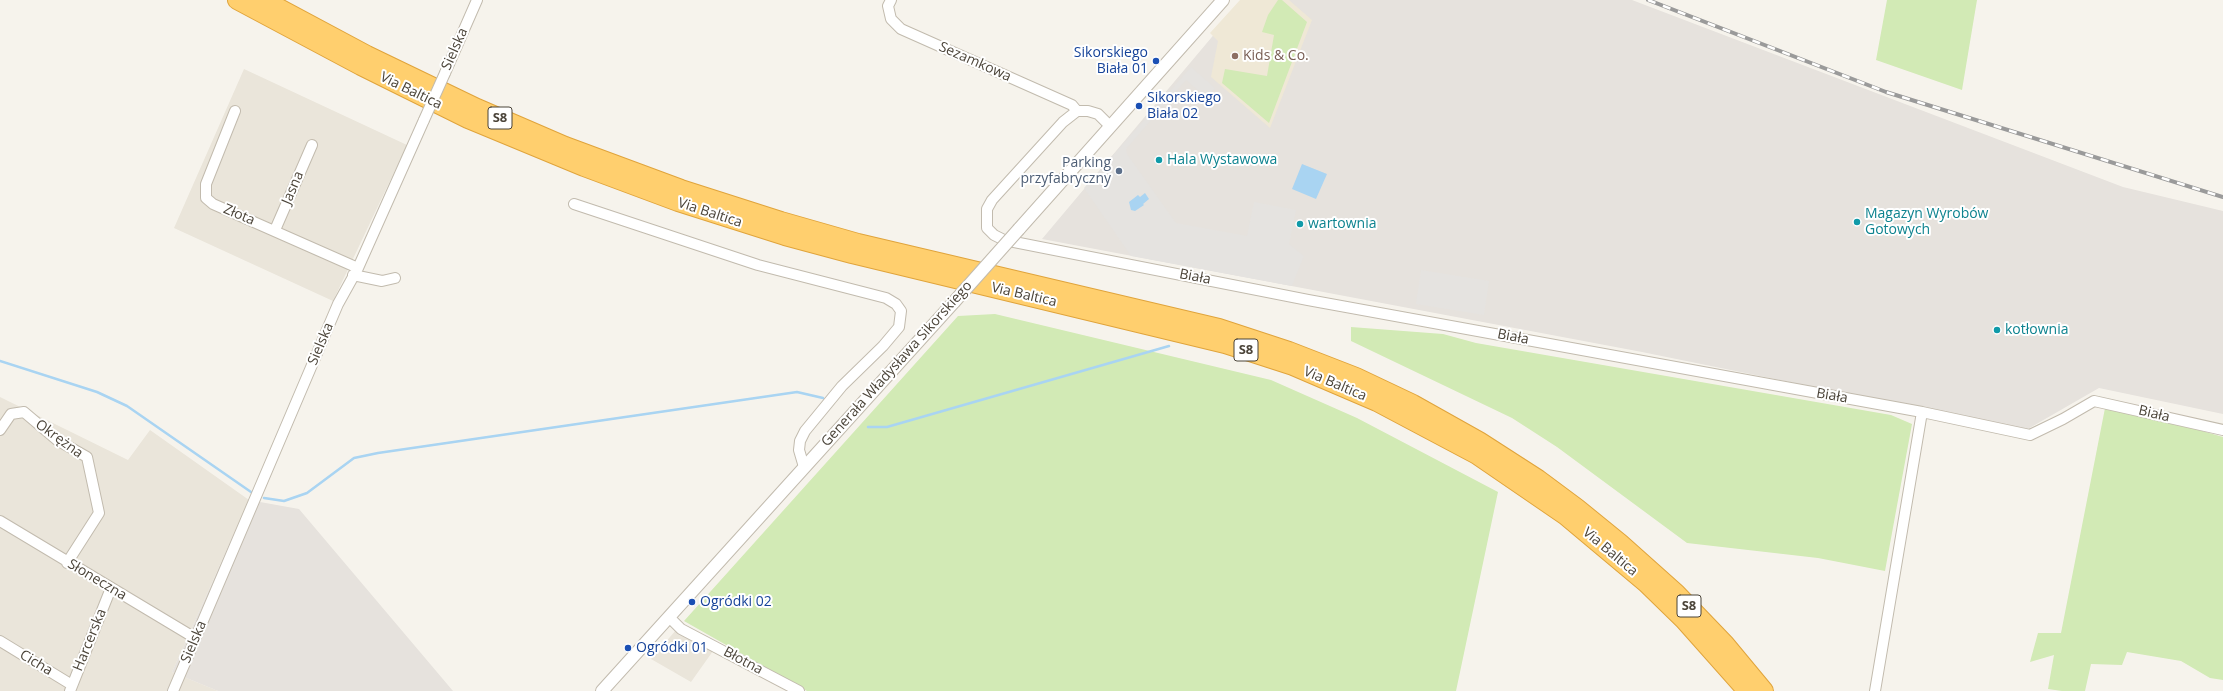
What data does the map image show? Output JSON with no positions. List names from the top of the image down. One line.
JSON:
{"streets":{"highway":["Via Baltica","S8"],"street":["Sielska","Sezamkowa","Jasna","Złota","Biała","Generała Władysława Sikorskiego","Okrężna","Słoneczna","Harcerska","Błotna","Cicha"]},"crossings":[["Sielska","Złota"],["Sielska","Słoneczna"],["Sezamkowa","Biała"],["Jasna","Złota"],["Generała Władysława Sikorskiego","Błotna"],["Okrężna","Słoneczna"],["Słoneczna","Harcerska"],["Harcerska","Cicha"]],"places":["Kids & Co.","Sikorskiego Biała 01","Sikorskiego Biała 02","Hala Wystawowa","Parking przyfabryczny","Magazyn Wyrobów Gotowych","wartownia","kotłownia","Ogródki 02","Ogródki 01"]}
